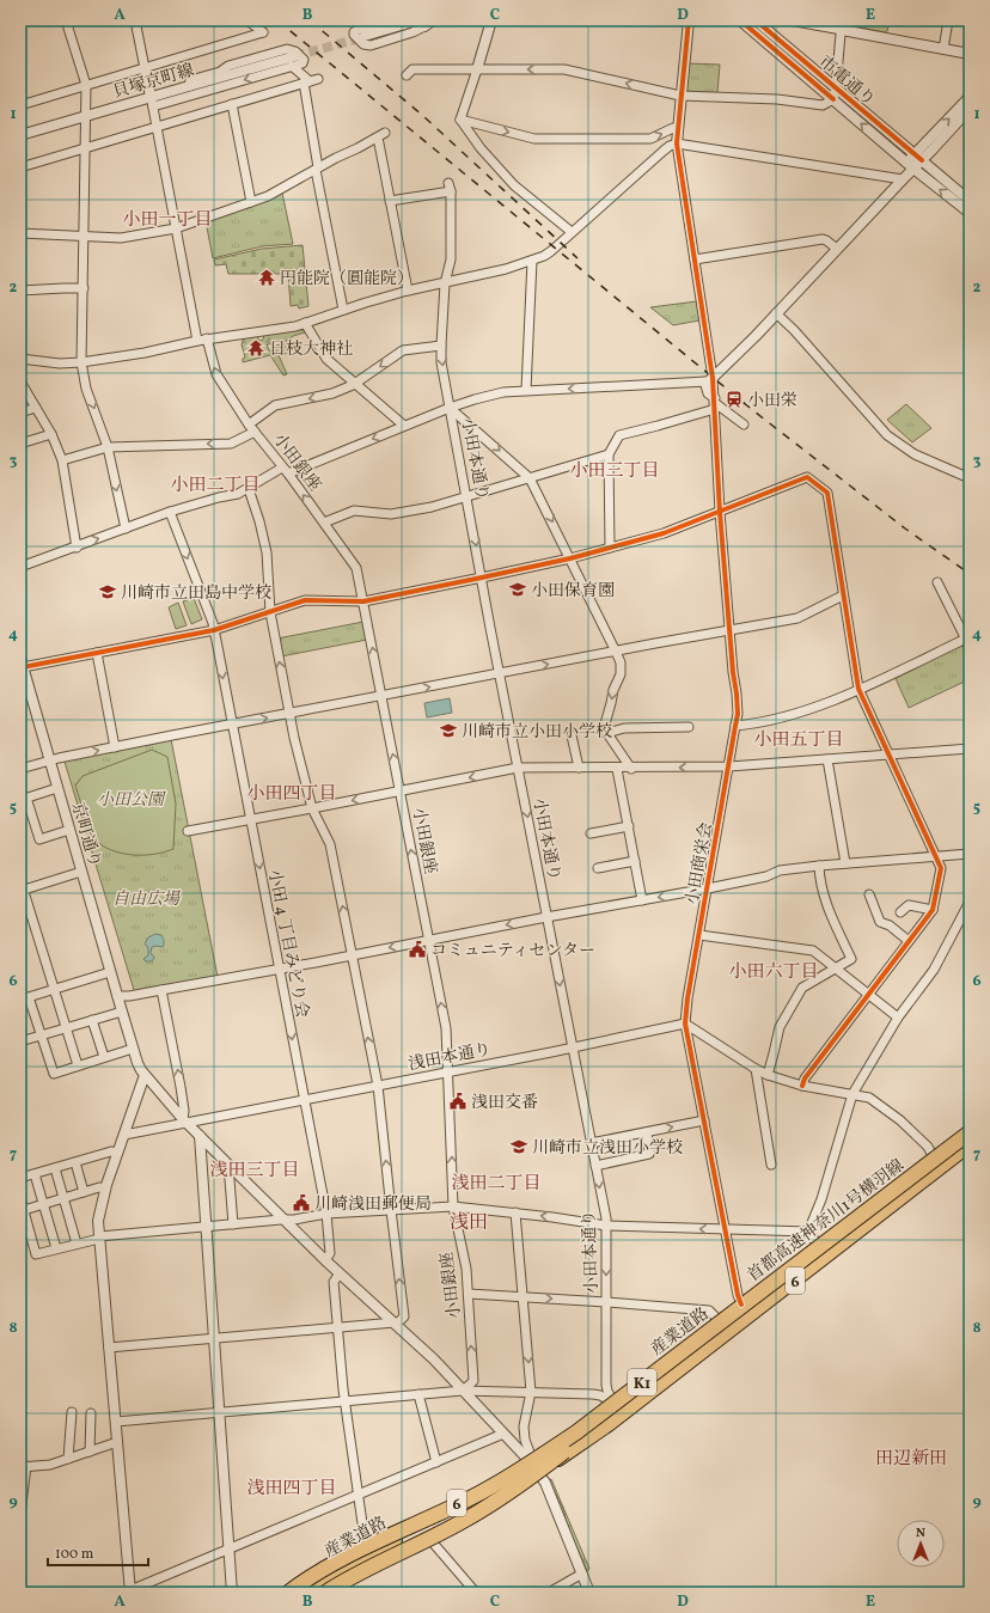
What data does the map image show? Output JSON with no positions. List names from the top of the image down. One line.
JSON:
{"streets":{"highway":["首都高速神奈川1号横羽線","K1"],"main road":["6","産業道路"],"street":["貝塚京町線","市電通り","小田本通り","小田銀座","京町通り","小田商栄会","小田 4 丁目みどり会","浅田本通り"]},"crossings":[["小田本通り","浅田本通り"],["小田本通り","産業道路"],["小田銀座","京町通り"],["小田銀座","浅田本通り"],["京町通り","小田 4 丁目みどり会"],["京町通り","浅田本通り"],["京町通り","産業道路"],["小田商栄会","浅田本通り"],["小田商栄会","産業道路"],["小田 4 丁目みどり会","浅田本通り"],["首都高速神奈川1号横羽線","産業道路"]],"one_way":["小田本通り"],"districts":["小田一丁目","小田三丁目","小田二丁目","小田五丁目","小田四丁目","小田六丁目","浅田三丁目","浅田二丁目","浅田","田辺新田","浅田四丁目"],"parks":["小田公園","自由広場"],"places":{"temple":["円能院（圓能院）","日枝大神社"],"station":["小田栄"],"school or university":["小田保育園","川崎市立田島中学校","川崎市立小田小学校","川崎市立浅田小学校"],"public building":["コミュニティセンター","浅田交番","川崎浅田郵便局"]},"scale_bar":"100 m","north":"top","grid":{"columns":["A","B","C","D","E"],"rows":["1","2","3","4","5","6","7","8","9"]}}
